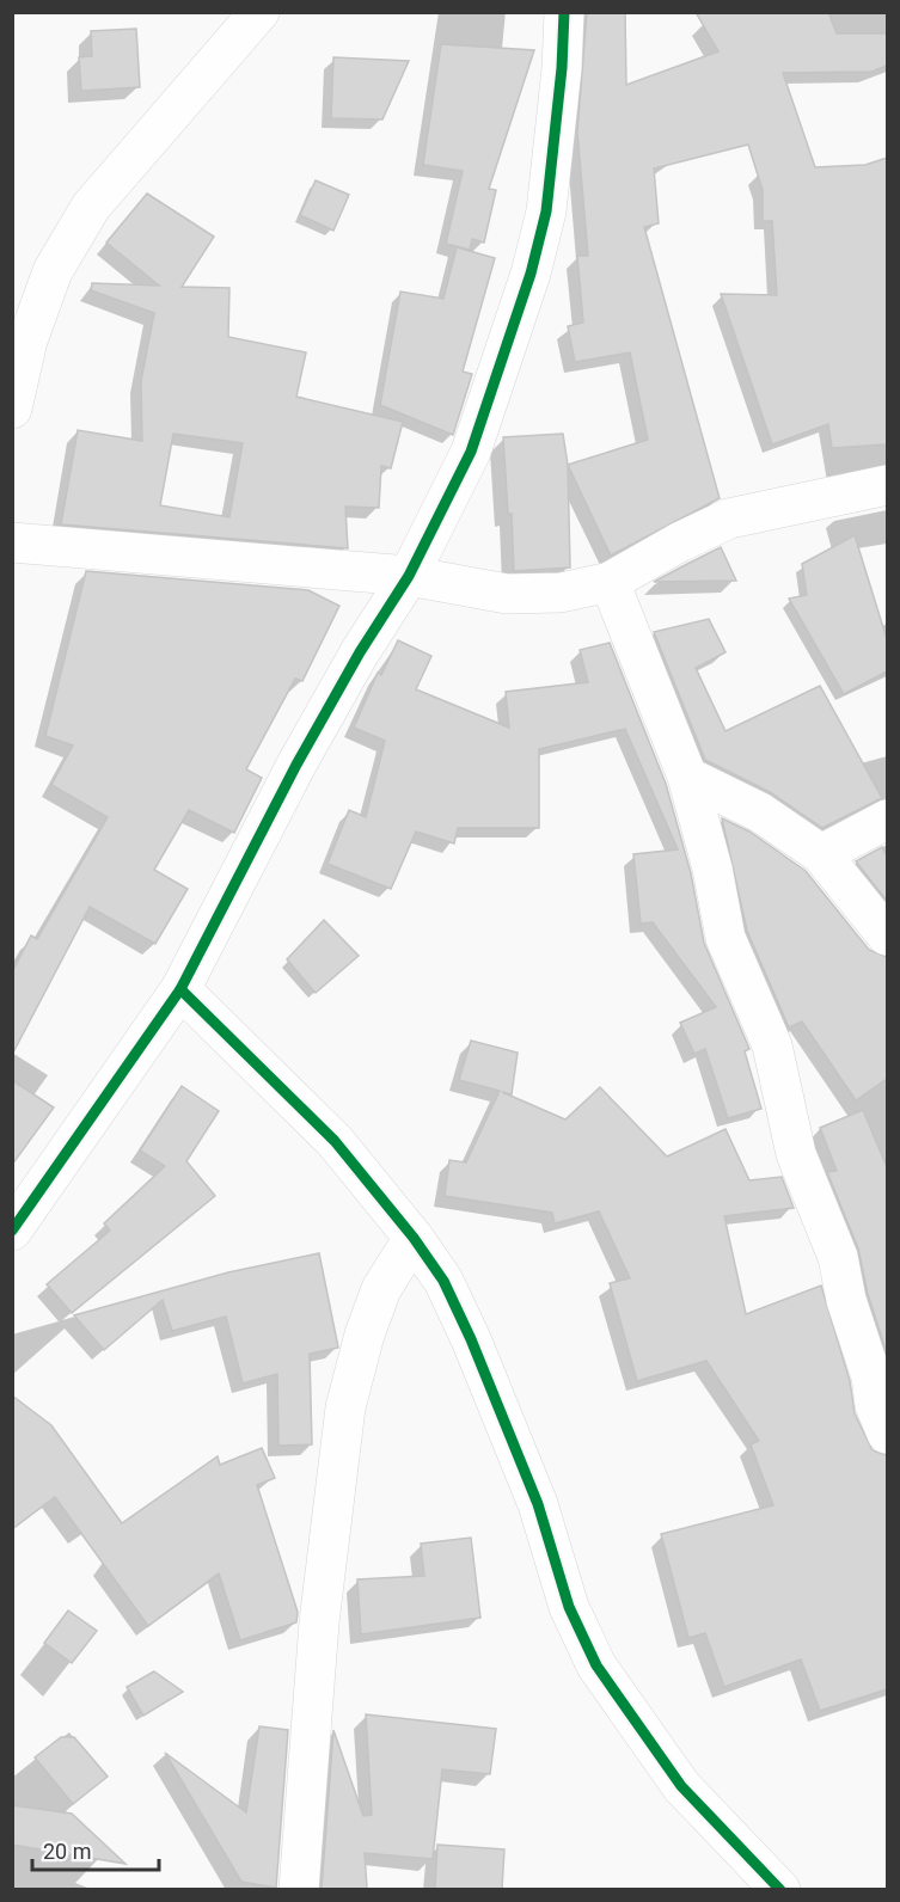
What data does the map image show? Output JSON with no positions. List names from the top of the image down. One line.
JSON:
{"scale_bar":"20 m"}
